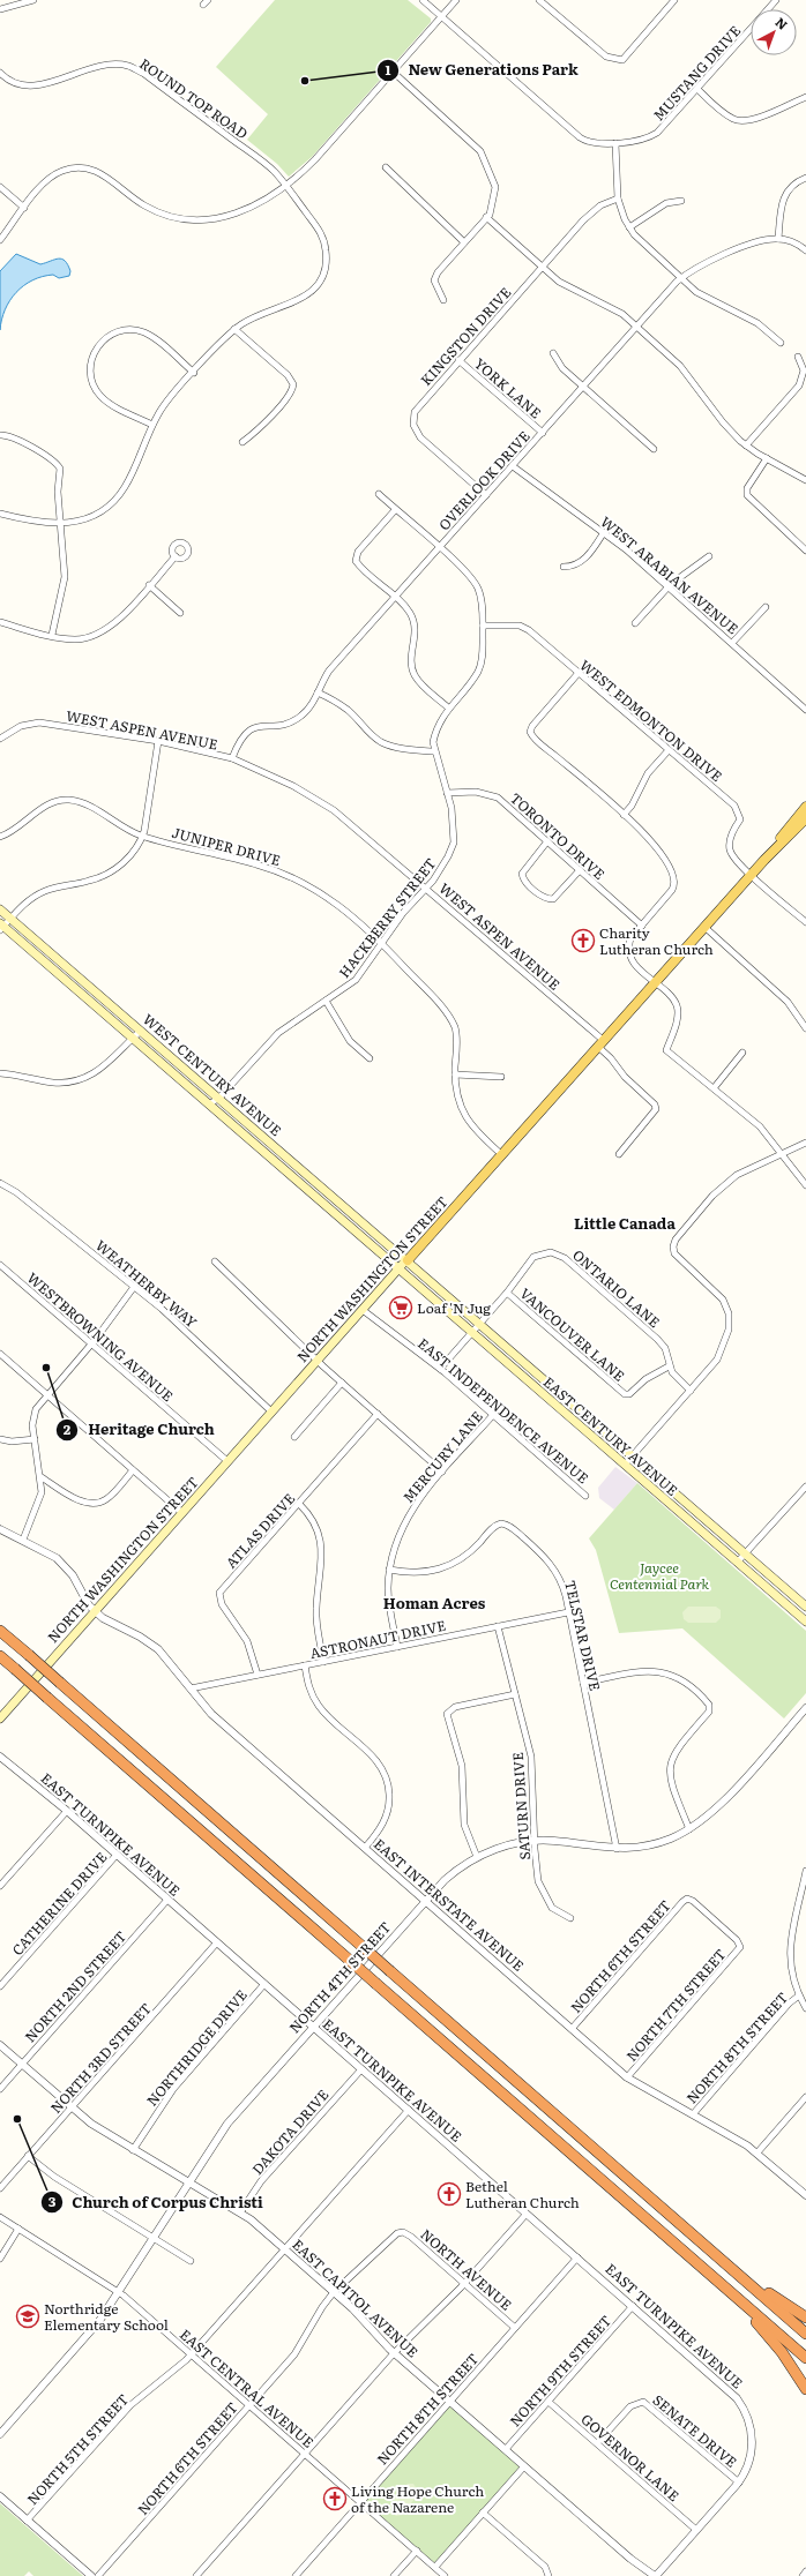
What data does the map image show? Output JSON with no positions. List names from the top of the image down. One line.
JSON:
{"streets":{"main road":["WEST CENTURY AVENUE","NORTH WASHINGTON STREET","EAST CENTURY AVENUE"],"street":["MUSTANG DRIVE","ROUND TOP ROAD","KINGSTON DRIVE","YORK LANE","OVERLOOK DRIVE","WEST ARABIAN AVENUE","WEST EDMONTON DRIVE","WEST ASPEN AVENUE","TORONTO DRIVE","JUNIPER DRIVE","HACKBERRY STREET","WEATHERBY WAY","ONTARIO LANE","VANCOUVER LANE","WESTBROWNING AVENUE","EAST INDEPENDENCE AVENUE","MERCURY LANE","ATLAS DRIVE","TELSTAR DRIVE","ASTRONAUT DRIVE","SATURN DRIVE","EAST TURNPIKE AVENUE","CATHERINE DRIVE","EAST INTERSTATE AVENUE","NORTH 6TH STREET","NORTH 4TH STREET","NORTH 2ND STREET","NORTH 7TH STREET","NORTHRIDGE DRIVE","NORTH 8TH STREET","NORTH 3RD STREET","DAKOTA DRIVE","NORTH AVENUE","EAST CAPITOL AVENUE","NORTH 9TH STREET","EAST CENTRAL AVENUE","SENATE DRIVE","NORTH 5TH STREET","GOVERNOR LANE"]},"crossings":[["KINGSTON DRIVE","YORK LANE"],["KINGSTON DRIVE","OVERLOOK DRIVE"],["YORK LANE","OVERLOOK DRIVE"],["OVERLOOK DRIVE","WEST ARABIAN AVENUE"],["OVERLOOK DRIVE","WEST ASPEN AVENUE"],["OVERLOOK DRIVE","HACKBERRY STREET"],["WEST EDMONTON DRIVE","HACKBERRY STREET"],["WEST EDMONTON DRIVE","NORTH WASHINGTON STREET"],["WEST ASPEN AVENUE","HACKBERRY STREET"],["WEST ASPEN AVENUE","NORTH WASHINGTON STREET"],["TORONTO DRIVE","HACKBERRY STREET"],["JUNIPER DRIVE","HACKBERRY STREET"],["JUNIPER DRIVE","NORTH WASHINGTON STREET"],["HACKBERRY STREET","WEST CENTURY AVENUE"],["WEST CENTURY AVENUE","NORTH WASHINGTON STREET"],["WEST CENTURY AVENUE","EAST CENTURY AVENUE"],["NORTH WASHINGTON STREET","WEATHERBY WAY"],["NORTH WASHINGTON STREET","WESTBROWNING AVENUE"],["NORTH WASHINGTON STREET","EAST INDEPENDENCE AVENUE"],["NORTH WASHINGTON STREET","EAST CENTURY AVENUE"],["NORTH WASHINGTON STREET","EAST INTERSTATE AVENUE"],["ONTARIO LANE","VANCOUVER LANE"],["ONTARIO LANE","EAST INDEPENDENCE AVENUE"],["ONTARIO LANE","EAST CENTURY AVENUE"],["EAST INDEPENDENCE AVENUE","MERCURY LANE"],["MERCURY LANE","TELSTAR DRIVE"],["MERCURY LANE","ASTRONAUT DRIVE"],["ATLAS DRIVE","ASTRONAUT DRIVE"],["TELSTAR DRIVE","ASTRONAUT DRIVE"],["TELSTAR DRIVE","NORTH 4TH STREET"],["ASTRONAUT DRIVE","SATURN DRIVE"],["ASTRONAUT DRIVE","EAST INTERSTATE AVENUE"],["SATURN DRIVE","NORTH 4TH STREET"],["EAST TURNPIKE AVENUE","CATHERINE DRIVE"],["EAST TURNPIKE AVENUE","NORTH 4TH STREET"],["EAST TURNPIKE AVENUE","NORTH 2ND STREET"],["EAST TURNPIKE AVENUE","NORTHRIDGE DRIVE"],["EAST TURNPIKE AVENUE","NORTH 8TH STREET"],["EAST TURNPIKE AVENUE","NORTH 3RD STREET"],["EAST TURNPIKE AVENUE","DAKOTA DRIVE"],["EAST TURNPIKE AVENUE","NORTH 9TH STREET"],["EAST TURNPIKE AVENUE","SENATE DRIVE"],["EAST TURNPIKE AVENUE","NORTH 5TH STREET"],["EAST INTERSTATE AVENUE","NORTH 6TH STREET"],["EAST INTERSTATE AVENUE","NORTH 4TH STREET"],["EAST INTERSTATE AVENUE","NORTH 7TH STREET"],["EAST INTERSTATE AVENUE","NORTH 8TH STREET"],["NORTH 6TH STREET","NORTH 7TH STREET"],["NORTH 6TH STREET","NORTH AVENUE"],["NORTH 6TH STREET","EAST CAPITOL AVENUE"],["NORTH 6TH STREET","EAST CENTRAL AVENUE"],["NORTH 4TH STREET","EAST CAPITOL AVENUE"],["NORTH 4TH STREET","EAST CENTRAL AVENUE"],["NORTH 2ND STREET","EAST CAPITOL AVENUE"],["NORTHRIDGE DRIVE","EAST CAPITOL AVENUE"],["NORTH 8TH STREET","NORTH AVENUE"],["NORTH 8TH STREET","EAST CAPITOL AVENUE"],["NORTH 8TH STREET","EAST CENTRAL AVENUE"],["NORTH 3RD STREET","EAST CAPITOL AVENUE"],["DAKOTA DRIVE","EAST CAPITOL AVENUE"],["EAST CAPITOL AVENUE","NORTH 9TH STREET"],["EAST CAPITOL AVENUE","NORTH 5TH STREET"],["NORTH 9TH STREET","GOVERNOR LANE"],["EAST CENTRAL AVENUE","NORTH 5TH STREET"],["SENATE DRIVE","GOVERNOR LANE"]],"districts":["Little Canada","Homan Acres"],"parks":["Jaycee Centennial Park"],"places":{"other":["New Generations Park","Heritage Church","Church of Corpus Christi"],"church":["Charity Lutheran Church","Bethel Lutheran Church","Living Hope Church of the Nazarene"],"supermarket":["Loaf 'N Jug"],"school or university":["Northridge Elementary School"]},"north":"top right"}
